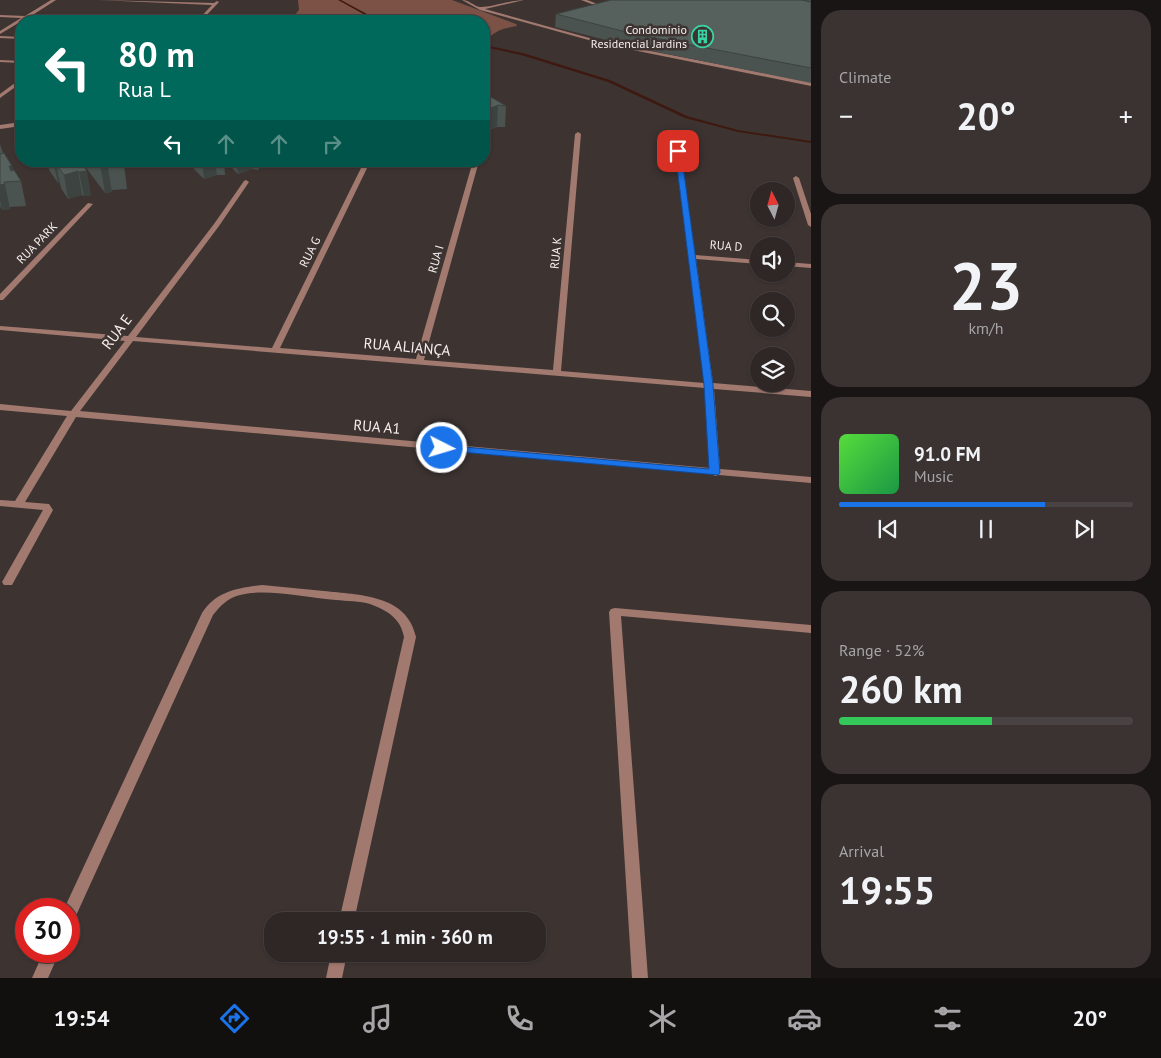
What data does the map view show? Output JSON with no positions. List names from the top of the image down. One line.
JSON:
{"streets":{"street":["RUA PARK","RUA D","RUA G","RUA K","RUA I","RUA E","RUA ALIANÇA","RUA A1"]},"crossings":[["RUA G","RUA ALIANÇA"],["RUA K","RUA ALIANÇA"],["RUA I","RUA ALIANÇA"],["RUA E","RUA ALIANÇA"],["RUA E","RUA A1"]],"places":{"building":["Condomínio Residencial Jardins"]},"north":"top","page":{"tile":["Climate",["23","km/h"],["Range · 52%","260 km"],["Arrival","19:55"]],"turn":["80 m","Rua L"],"heat":["−","20°","+"],"song":["91.0 FM","Music"],"limit":"30","trip":"19:55 · 1 min · 360 m","tabs":["19:54","20°"]}}
